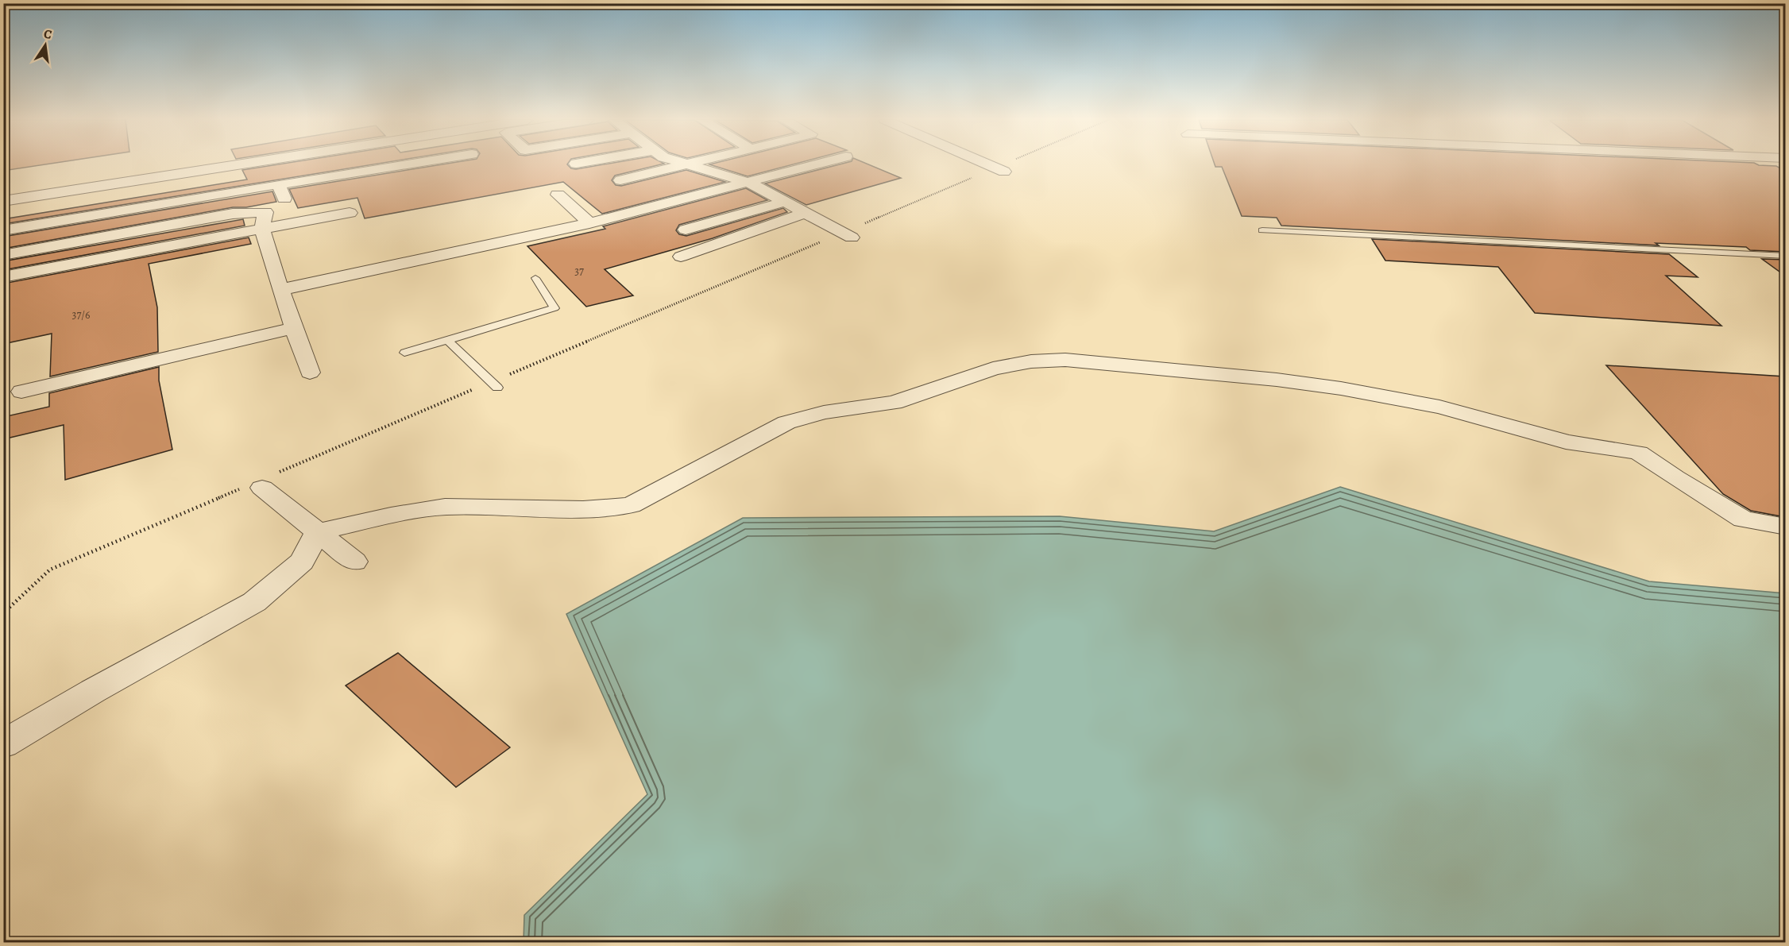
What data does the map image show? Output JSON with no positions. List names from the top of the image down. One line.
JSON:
{"house_numbers":["37","37/6"],"north":"top"}
